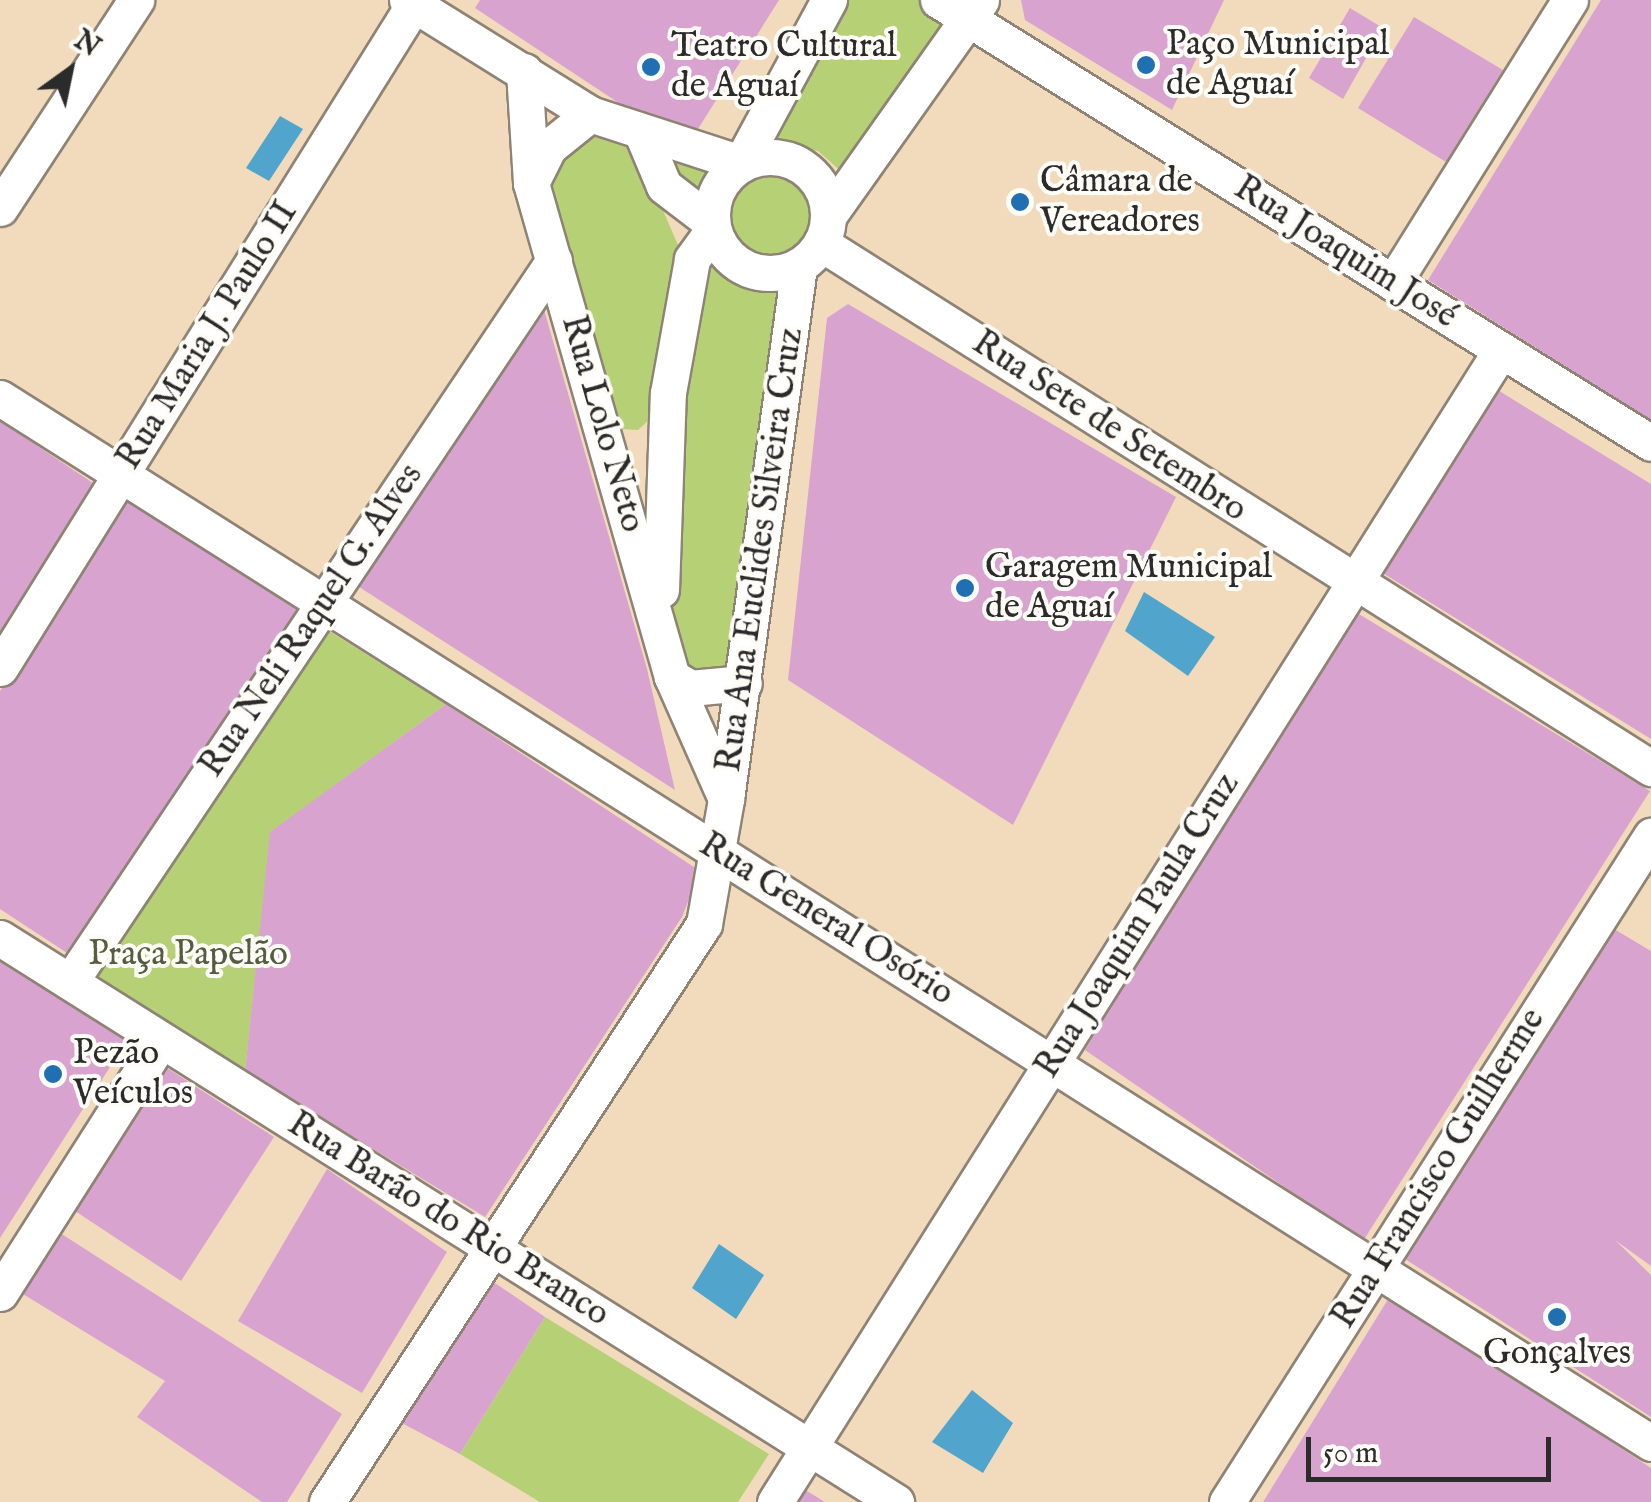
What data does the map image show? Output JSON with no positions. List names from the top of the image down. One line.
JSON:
{"streets":{"street":["Rua Joaquim José","Rua Maria J. Paulo II","Rua Lolo Neto","Rua Sete de Setembro","Rua Ana Euclides Silveira Cruz","Rua Neli Raquel G. Alves","Rua General Osório","Rua Joaquim Paula Cruz","Rua Francisco Guilherme","Rua Barão do Rio Branco"]},"crossings":[["Rua Joaquim José","Rua Joaquim Paula Cruz"],["Rua Maria J. Paulo II","Rua General Osório"],["Rua Lolo Neto","Rua Ana Euclides Silveira Cruz"],["Rua Lolo Neto","Rua Neli Raquel G. Alves"],["Rua Sete de Setembro","Rua Ana Euclides Silveira Cruz"],["Rua Sete de Setembro","Rua Joaquim Paula Cruz"],["Rua Ana Euclides Silveira Cruz","Rua General Osório"],["Rua Ana Euclides Silveira Cruz","Rua Barão do Rio Branco"],["Rua Neli Raquel G. Alves","Rua General Osório"],["Rua Neli Raquel G. Alves","Rua Barão do Rio Branco"],["Rua General Osório","Rua Joaquim Paula Cruz"],["Rua General Osório","Rua Francisco Guilherme"],["Rua Joaquim Paula Cruz","Rua Barão do Rio Branco"]],"parks":["Praça Papelão"],"places":["Paço Municipal de Aguaí","Teatro Cultural de Aguaí","Câmara de Vereadores","Garagem Municipal de Aguaí","Pezão Veículos","Gonçalves"],"scale_bar":"50 m","north":"top right"}
